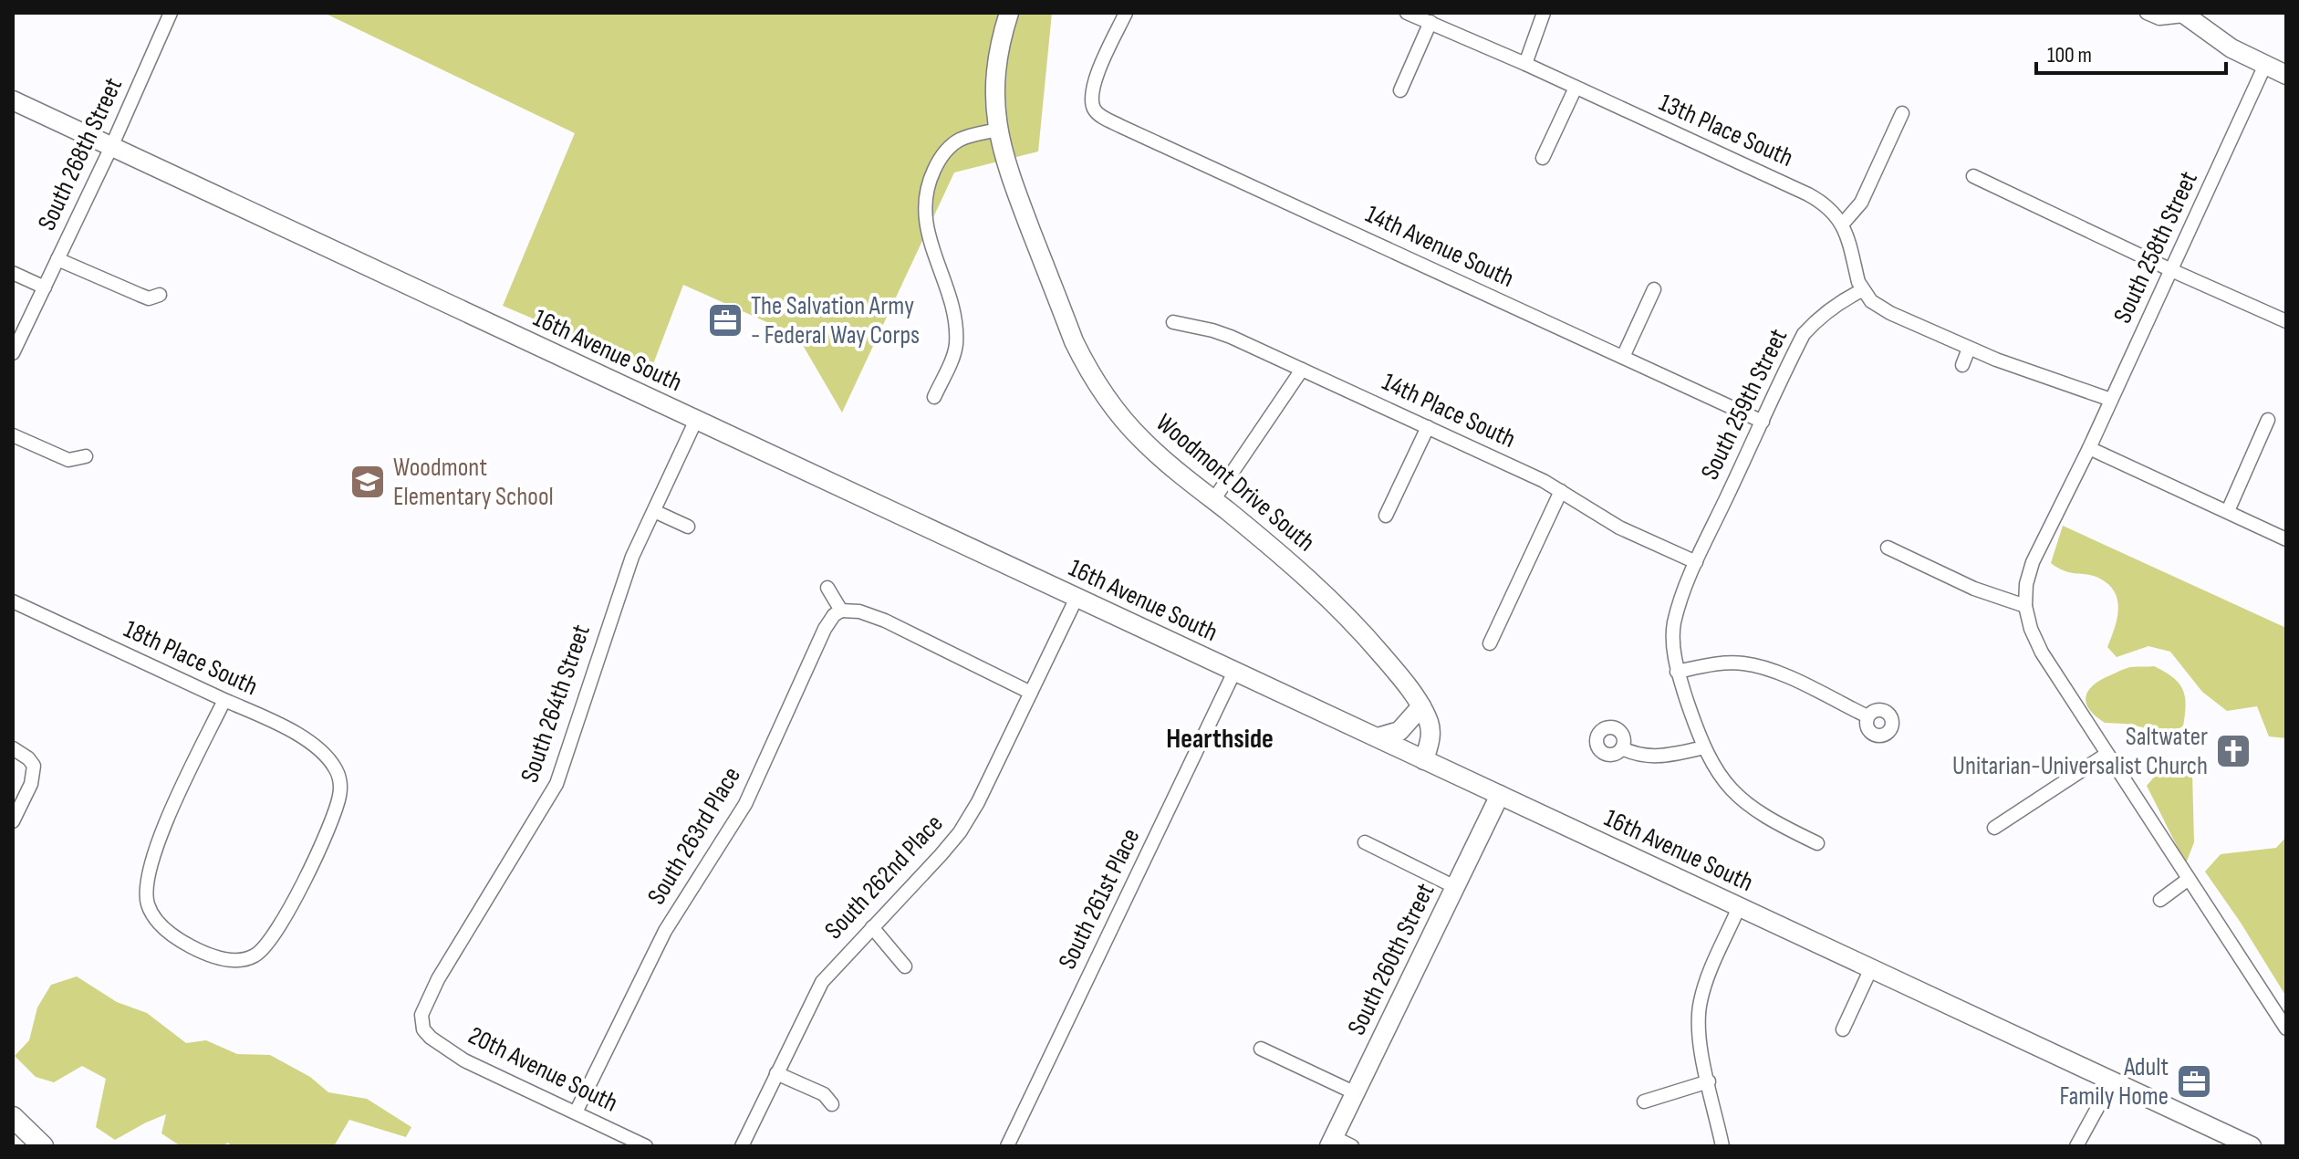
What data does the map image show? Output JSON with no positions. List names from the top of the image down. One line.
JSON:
{"streets":{"main road":["16th Avenue South","Woodmont Drive South","South 260th Street"],"street":["13th Place South","South 268th Street","14th Avenue South","South 258th Street","South 259th Street","14th Place South","18th Place South","South 264th Street","South 263rd Place","South 262nd Place","South 261st Place","20th Avenue South"]},"crossings":[["South 268th Street","16th Avenue South"],["14th Avenue South","South 259th Street"],["16th Avenue South","Woodmont Drive South"],["16th Avenue South","South 264th Street"],["16th Avenue South","South 262nd Place"],["16th Avenue South","South 261st Place"],["16th Avenue South","South 260th Street"],["South 259th Street","14th Place South"],["South 264th Street","20th Avenue South"],["South 263rd Place","20th Avenue South"]],"districts":["Hearthside"],"places":{"office":["The Salvation Army - Federal Way Corps","Adult Family Home"],"school or university":["Woodmont Elementary School"],"church":["Saltwater Unitarian-Universalist Church"]},"scale_bar":"100 m"}
